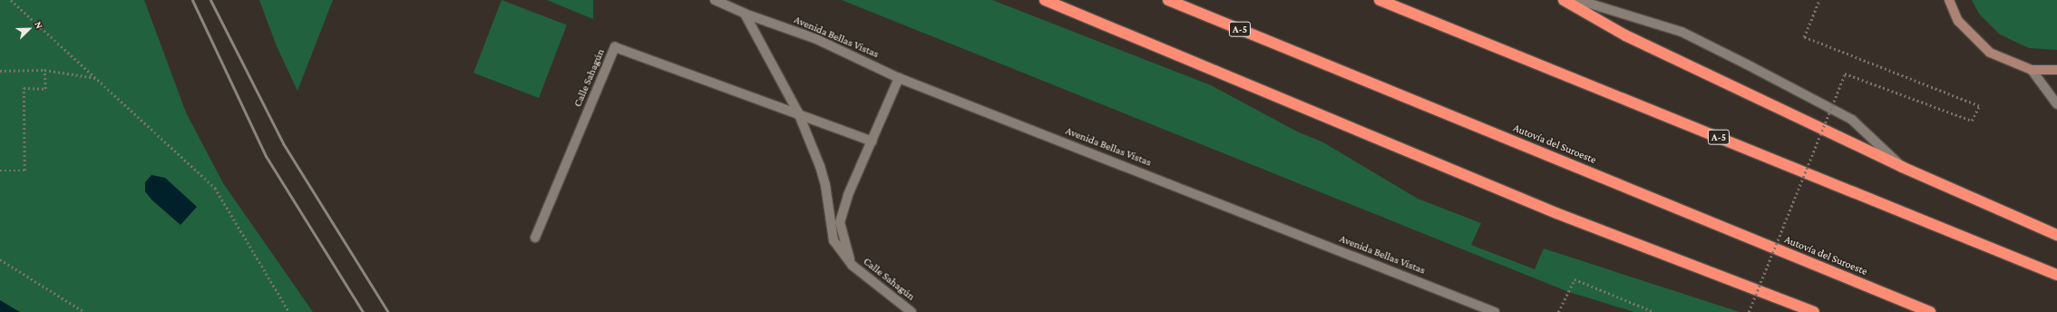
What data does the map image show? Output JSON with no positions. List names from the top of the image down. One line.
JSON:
{"streets":{"highway":["A-5","Autovía del Suroeste"],"street":["Avenida Bellas Vistas","Calle Sahagún"]},"crossings":[["Avenida Bellas Vistas","Calle Sahagún"]],"north":"top right"}
